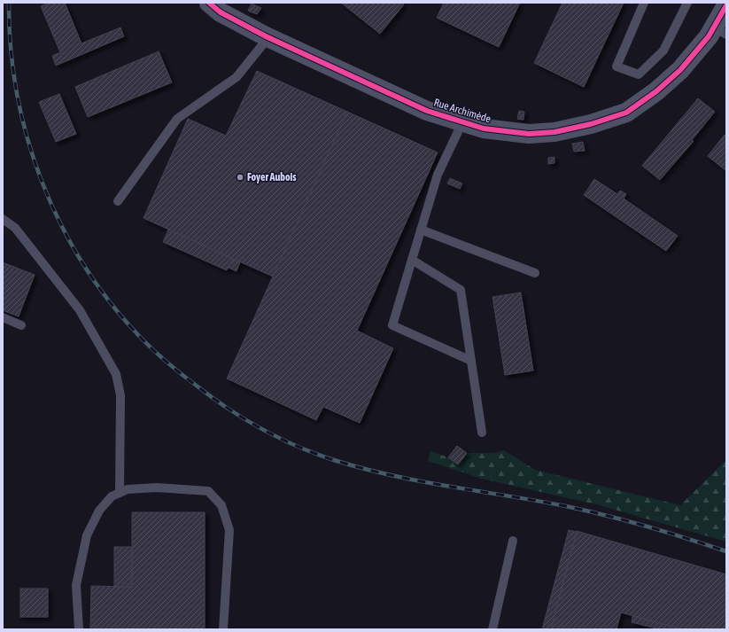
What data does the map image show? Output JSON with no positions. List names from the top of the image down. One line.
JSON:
{"streets":{"street":["Rue Archimède"]},"places":["Foyer Aubois"]}
